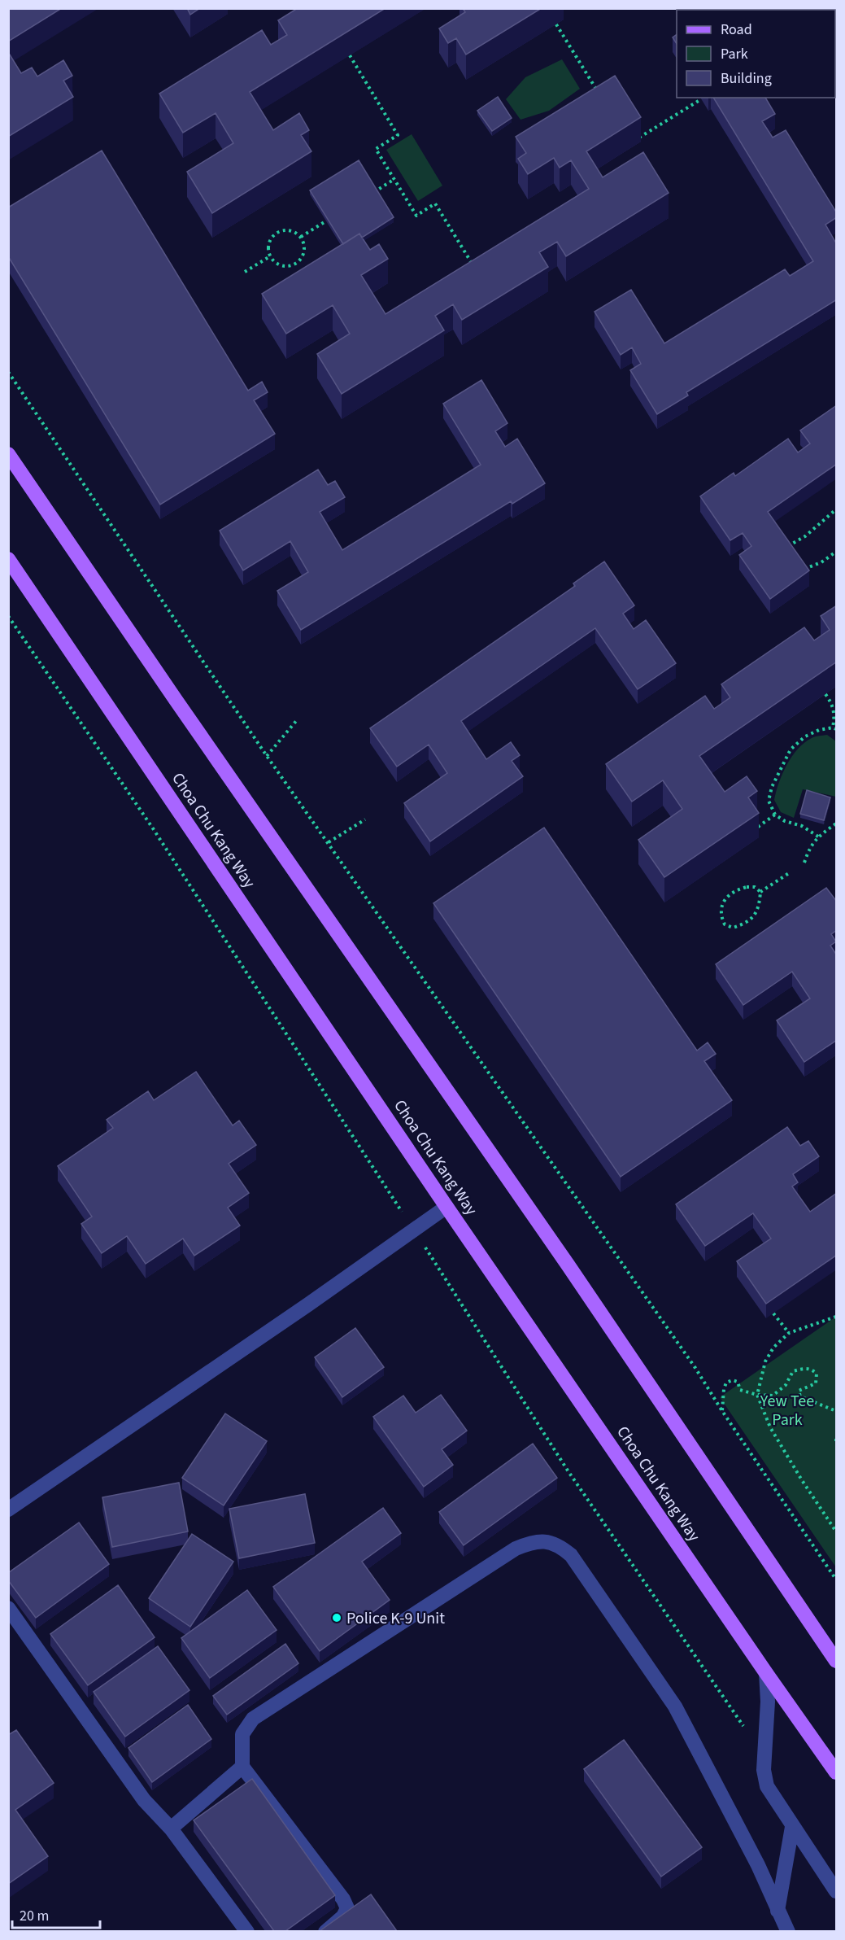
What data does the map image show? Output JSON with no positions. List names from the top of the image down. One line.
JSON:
{"streets":{"main road":["Choa Chu Kang Way"]},"parks":["Yew Tee Park"],"places":["Police K-9 Unit"],"legend":["Road","Park","Building"],"scale_bar":"20 m"}
